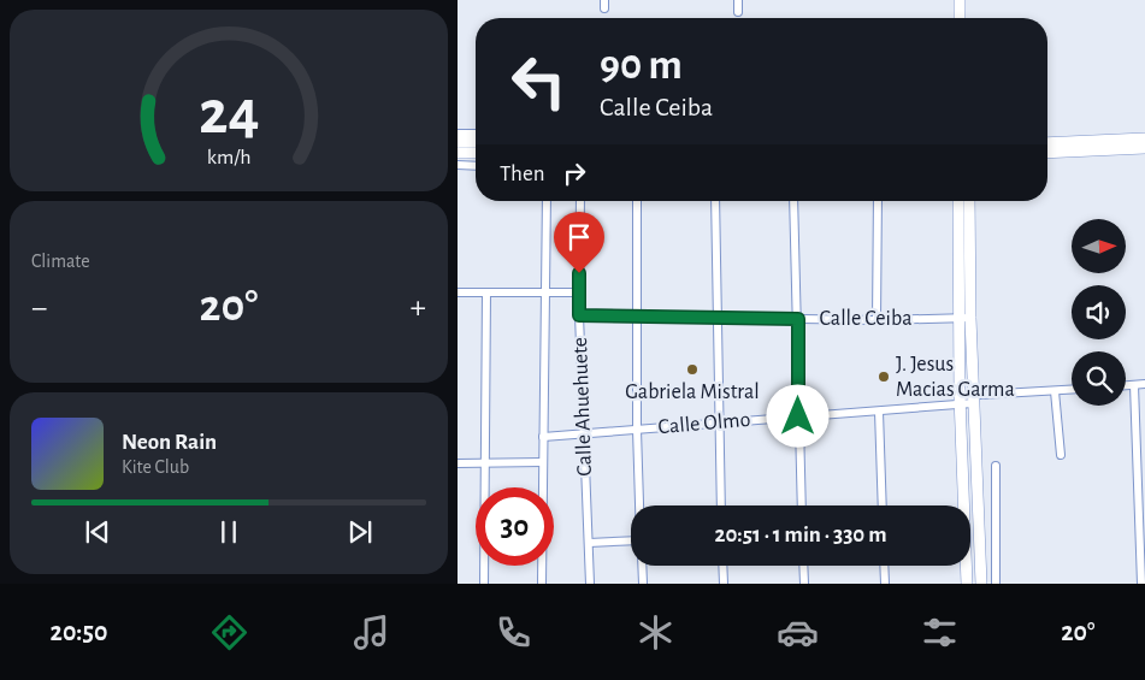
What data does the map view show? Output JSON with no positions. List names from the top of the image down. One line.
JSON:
{"streets":{"street":["Calle Ceiba","Calle Ahuehuete","Calle Olmo"]},"crossings":[["Calle Ceiba","Calle Ahuehuete"],["Calle Ahuehuete","Calle Olmo"]],"places":["Gabriela Mistral","J. Jesus Macias Garma"],"north":"right","page":{"turn":["90 m","Calle Ceiba"],"then":"Then","tile":"Climate","heat":["−","20°","+"],"song":["Neon Rain","Kite Club"],"limit":"30","trip":"20:51 · 1 min · 330 m","tabs":["20:50","20°"],"gauge":["24","km/h"]}}
